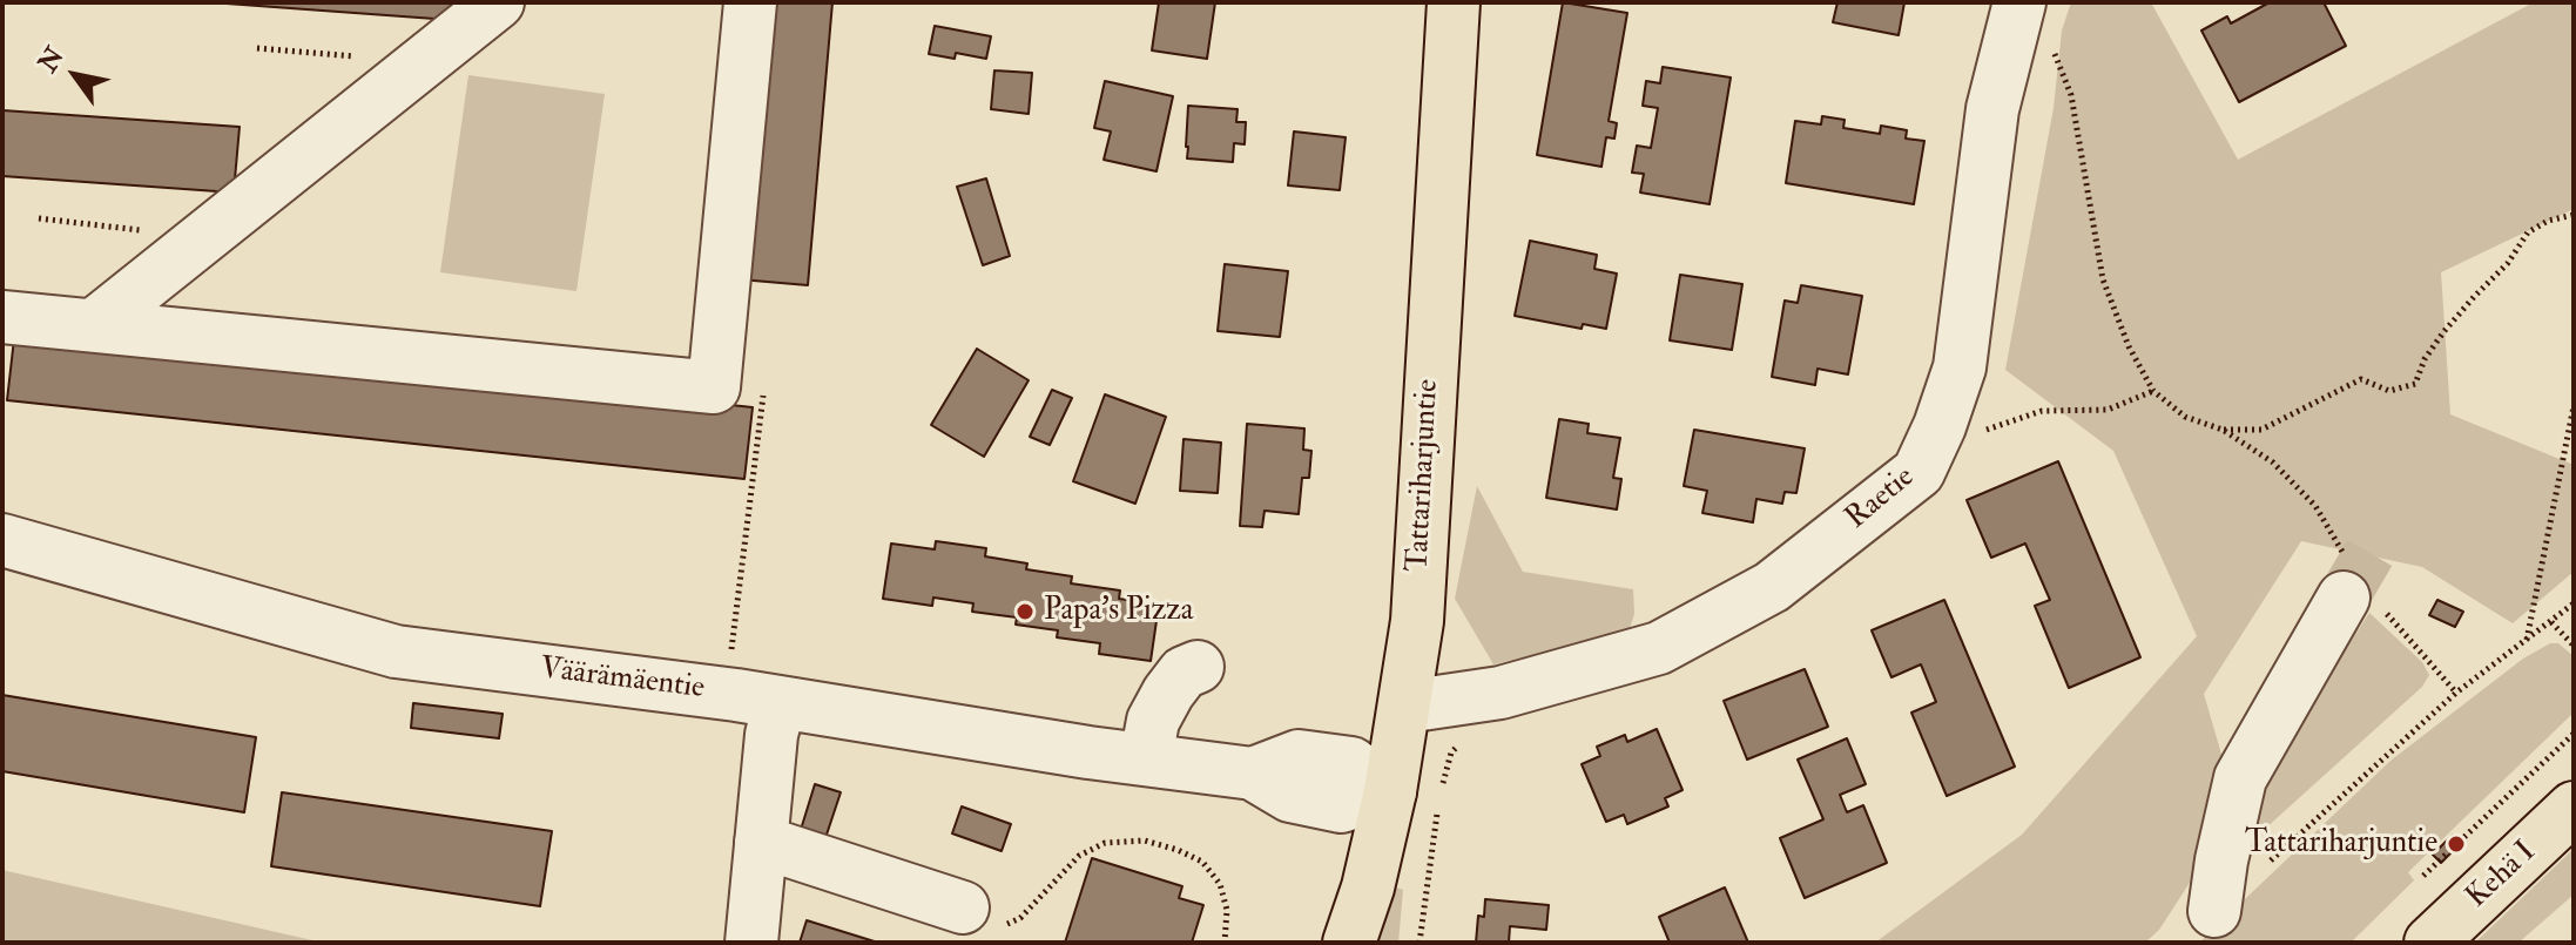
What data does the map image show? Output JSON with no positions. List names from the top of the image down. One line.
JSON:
{"streets":{"main road":["Tattariharjuntie","Kehä I"],"street":["Raetie","Väärämäentie"]},"crossings":[["Tattariharjuntie","Raetie"],["Tattariharjuntie","Väärämäentie"]],"places":["Papa's Pizza","Tattariharjuntie"],"north":"top left"}
